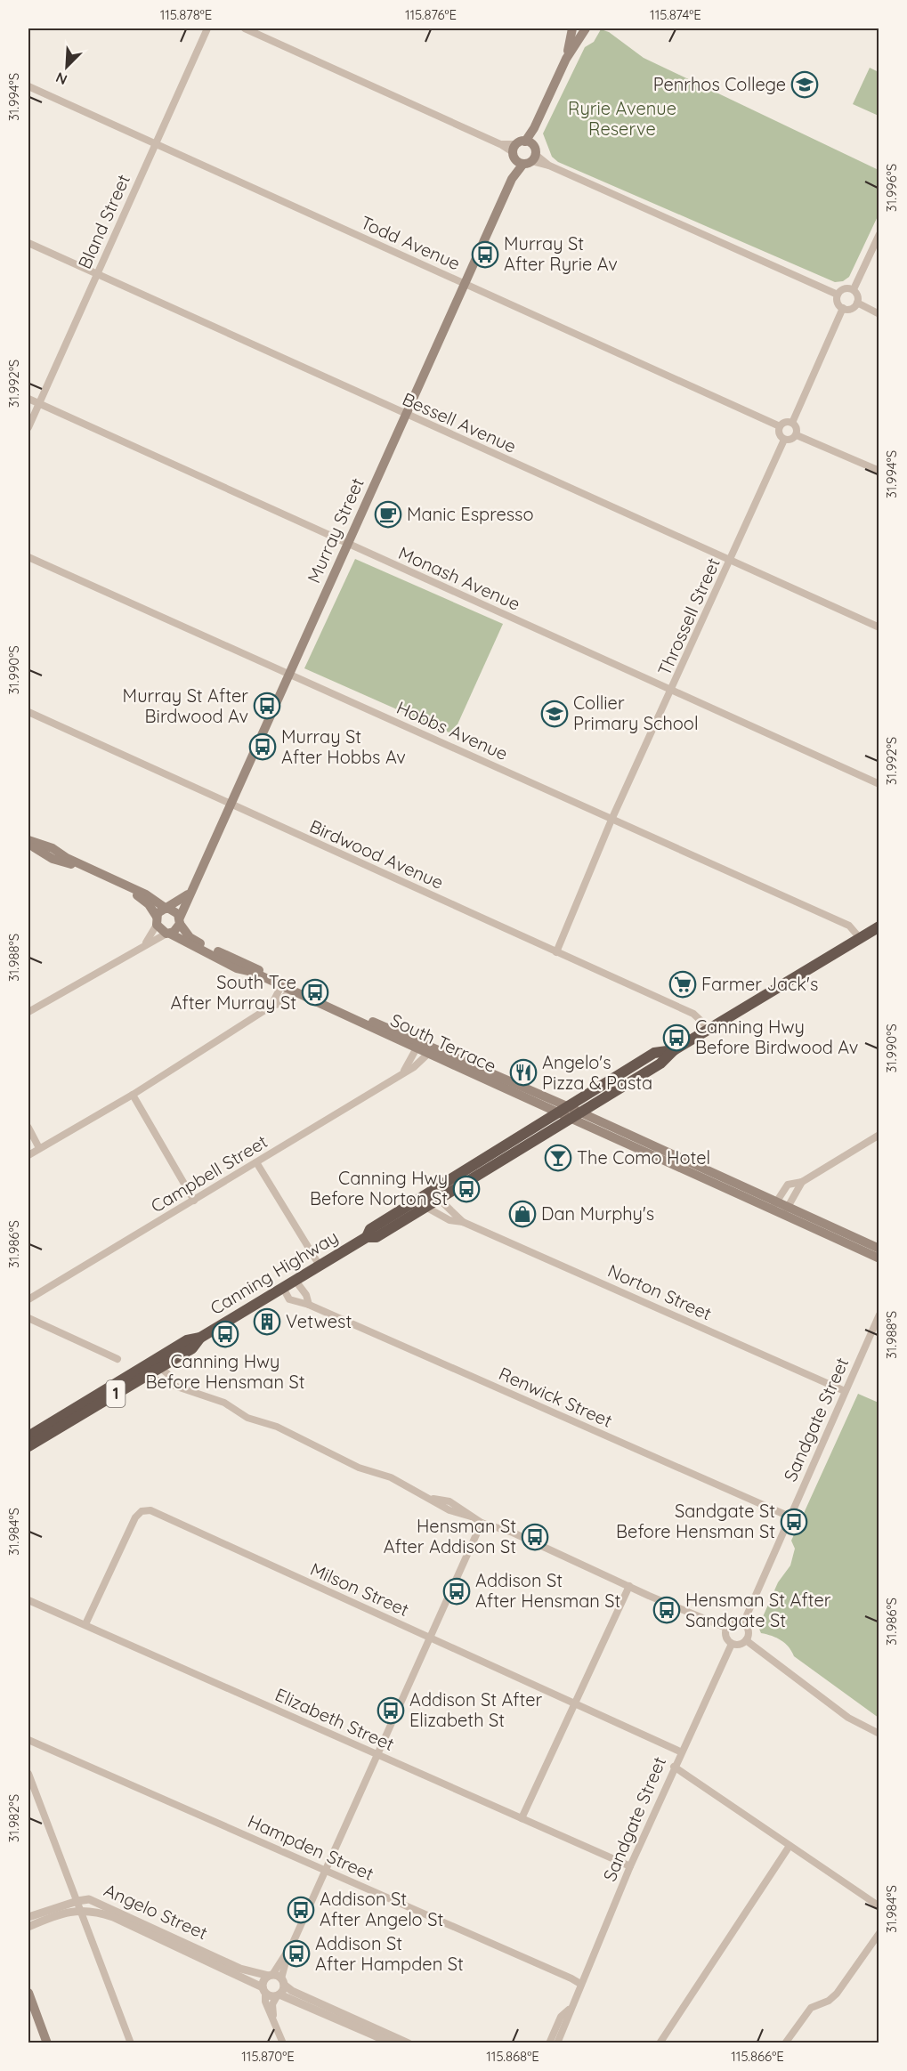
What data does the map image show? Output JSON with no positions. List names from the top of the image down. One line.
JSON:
{"streets":{"highway":["Canning Highway","1"],"main road":["Murray Street","South Terrace"],"street":["Bland Street","Todd Avenue","Bessell Avenue","Monash Avenue","Throssell Street","Hobbs Avenue","Birdwood Avenue","Campbell Street","Norton Street","Renwick Street","Sandgate Street","Milson Street","Elizabeth Street","Hampden Street","Angelo Street"]},"crossings":[["Bland Street","Todd Avenue"],["Bland Street","Bessell Avenue"],["Bland Street","Monash Avenue"],["Todd Avenue","Murray Street"],["Todd Avenue","Throssell Street"],["Bessell Avenue","Murray Street"],["Bessell Avenue","Throssell Street"],["Murray Street","Monash Avenue"],["Murray Street","Hobbs Avenue"],["Murray Street","Birdwood Avenue"],["Murray Street","South Terrace"],["Monash Avenue","Throssell Street"],["Throssell Street","Hobbs Avenue"],["Throssell Street","Birdwood Avenue"],["Hobbs Avenue","Canning Highway"],["Birdwood Avenue","Canning Highway"],["South Terrace","Campbell Street"],["South Terrace","Canning Highway"],["Canning Highway","Norton Street"],["Canning Highway","Renwick Street"],["Norton Street","Sandgate Street"],["Renwick Street","Sandgate Street"],["Sandgate Street","Milson Street"],["Sandgate Street","Elizabeth Street"],["Sandgate Street","Hampden Street"],["Milson Street","Elizabeth Street"]],"parks":["Ryrie Avenue Reserve"],"places":{"school or university":["Penrhos College","Collier Primary School"],"bus stop":["Murray St After Ryrie Av","Murray St After Birdwood Av","Murray St After Hobbs Av","South Tce After Murray St","Canning Hwy Before Birdwood Av","Canning Hwy Before Norton St","Canning Hwy Before Hensman St","Sandgate St Before Hensman St","Hensman St After Addison St","Addison St After Hensman St","Hensman St After Sandgate St","Addison St After Elizabeth St","Addison St After Angelo St","Addison St After Hampden St"],"cafe":["Manic Espresso"],"supermarket":["Farmer Jack's"],"restaurant":["Angelo's Pizza & Pasta"],"bar":["The Como Hotel"],"shop":["Dan Murphy's"],"building":["Vetwest"]},"north":"bottom left","coordinates":["115.878°E","115.876°E","115.874°E","31.994°S","31.996°S","31.992°S","31.990°S","31.988°S","31.986°S","31.984°S","31.982°S","115.870°E","115.868°E","115.866°E"]}
